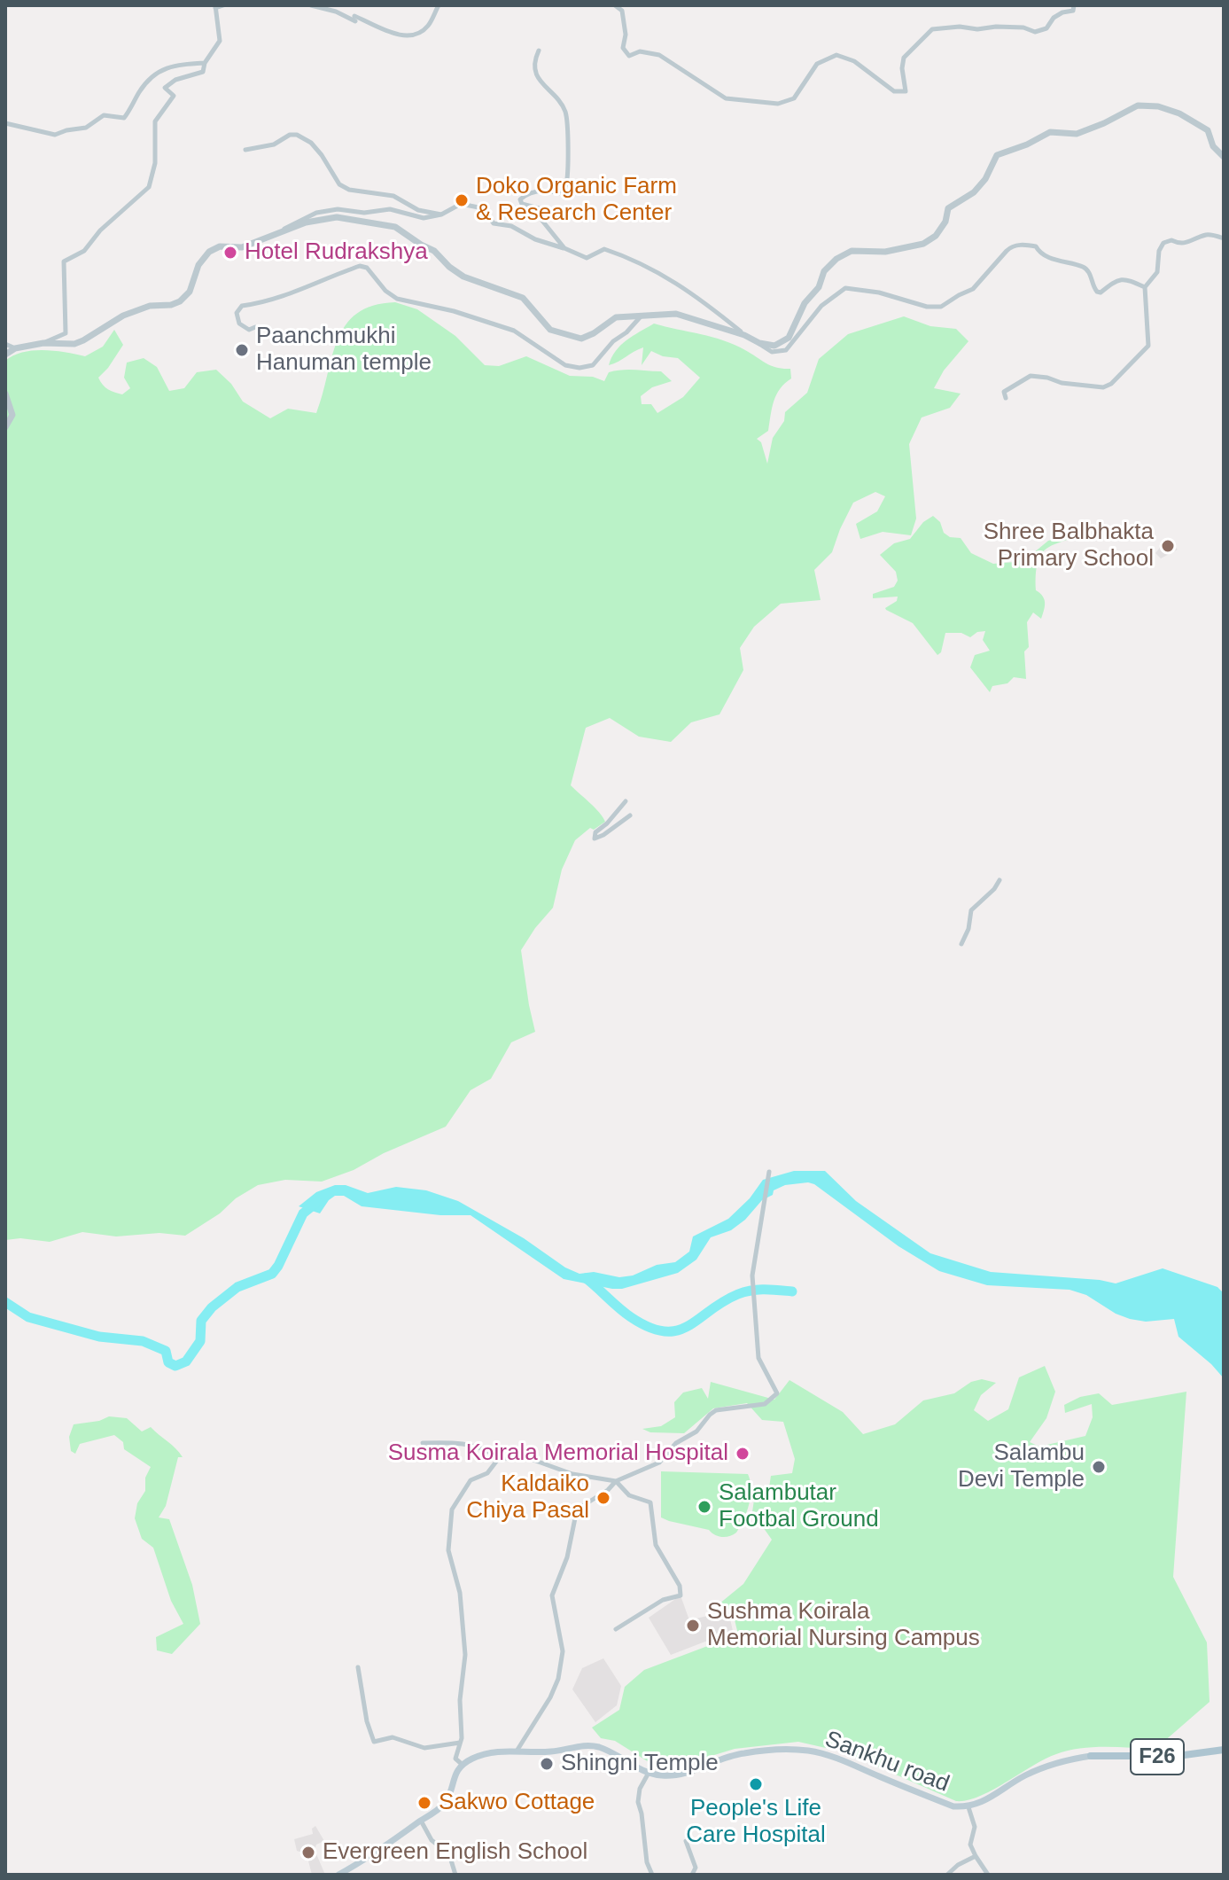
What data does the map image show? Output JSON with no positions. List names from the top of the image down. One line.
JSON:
{"streets":{"main road":["F26","Sankhu road"]},"crossings":[["F26","Sankhu road"]],"places":["Doko Organic Farm & Research Center","Hotel Rudrakshya","Paanchmukhi Hanuman temple","Shree Balbhakta Primary School","Susma Koirala Memorial Hospital","Salambu Devi Temple","Kaldaiko Chiya Pasal","Salambutar Footbal Ground","Sushma Koirala Memorial Nursing Campus","Shingni Temple","People's Life Care Hospital","Sakwo Cottage","Evergreen English School"]}
